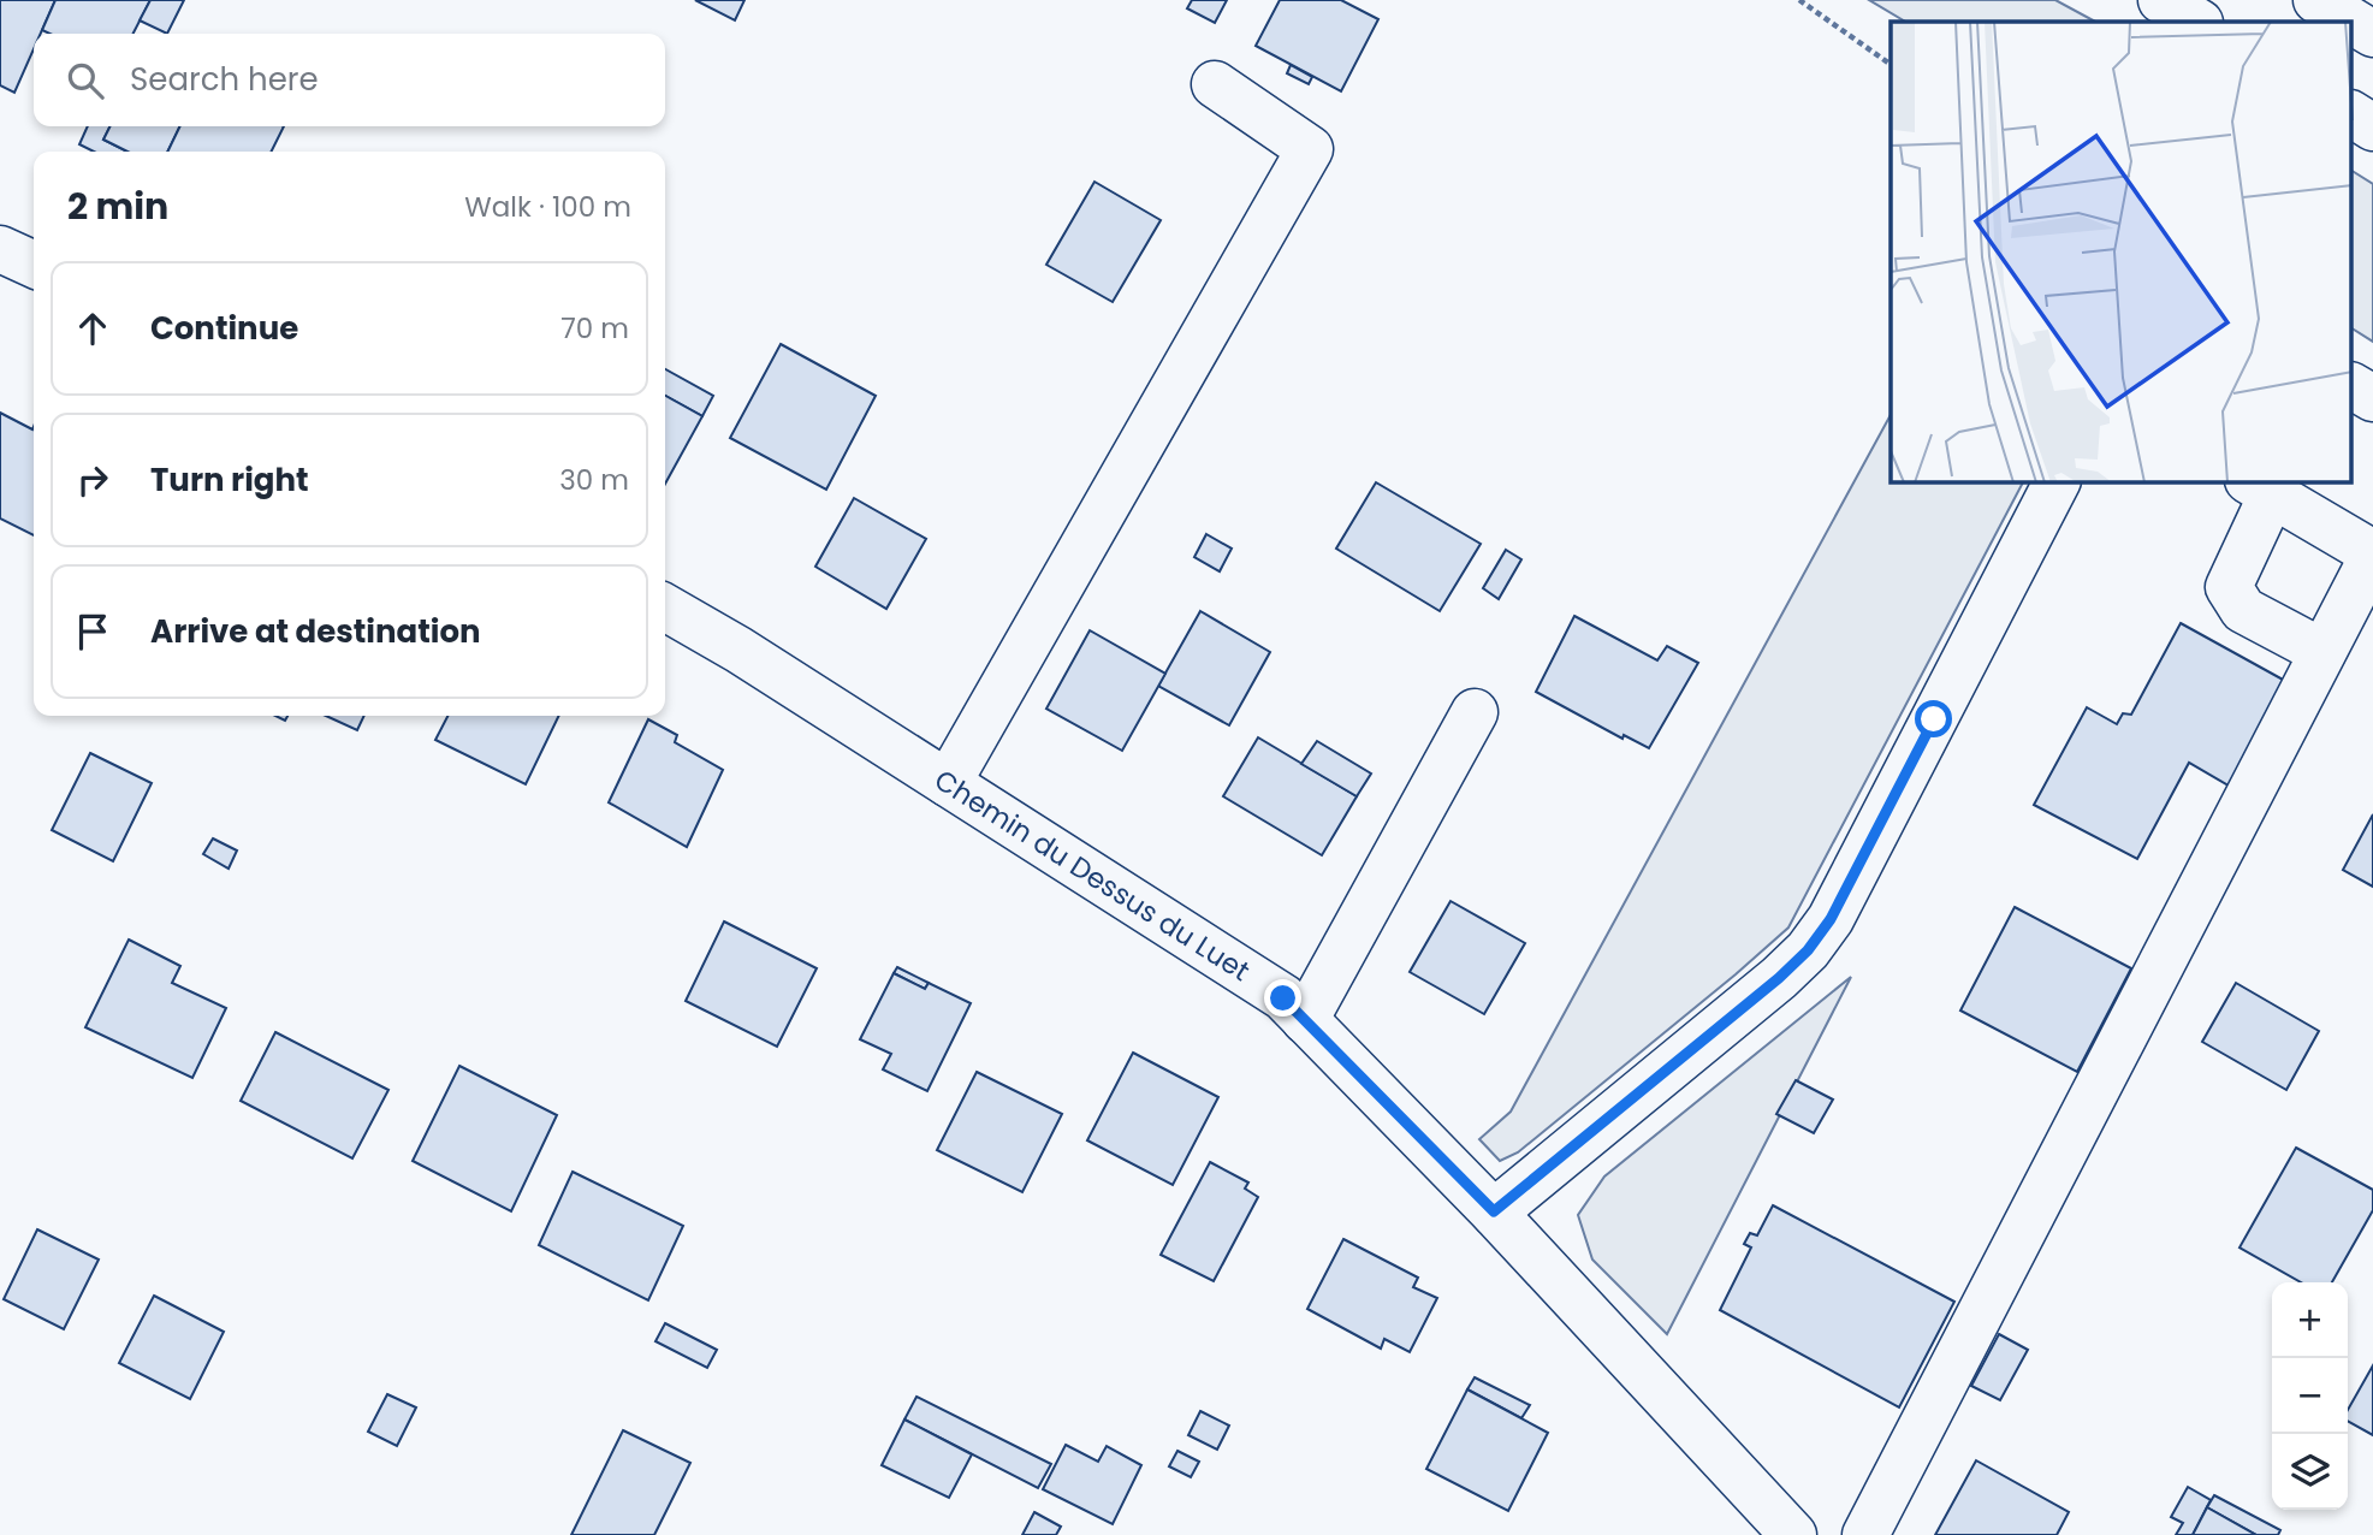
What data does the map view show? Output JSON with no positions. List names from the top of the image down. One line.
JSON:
{"streets":{"street":["Chemin du Dessus du Luet"]},"page":{"search":"Search here","heading":["2 min","Walk · 100 m"],"list":[["Continue","70 m"],["Turn right","30 m"],"Arrive at destination"],"map_buttons":["+","−"]}}
